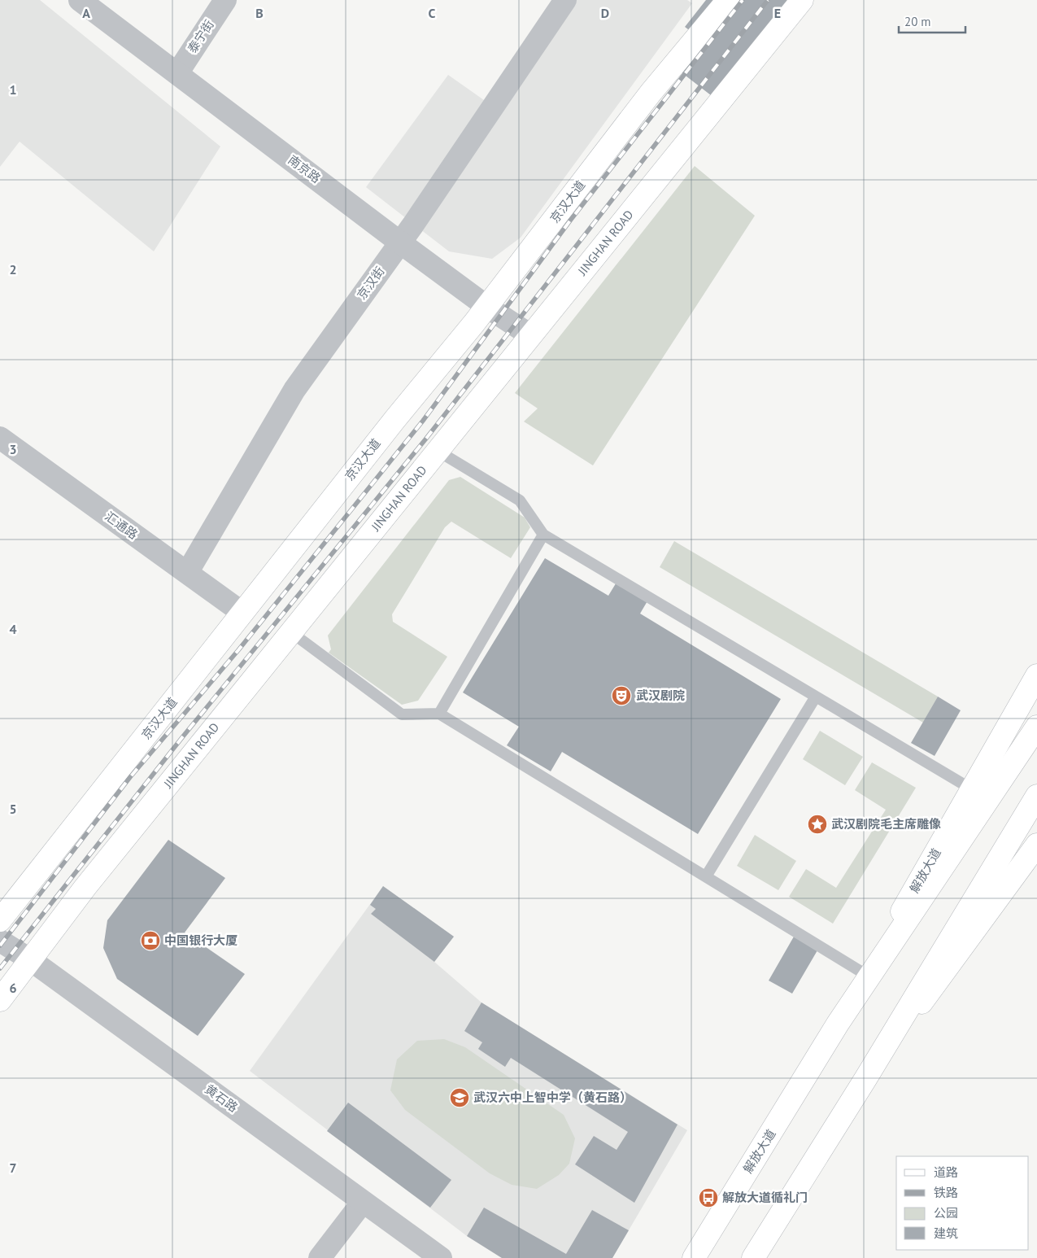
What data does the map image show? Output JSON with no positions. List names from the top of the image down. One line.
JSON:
{"streets":{"main road":["京汉大道","JINGHAN ROAD","解放大道"],"street":["泰宁街","南京路","京汉街","汇通路","黄石路"]},"crossings":[["泰宁街","南京路"],["南京路","京汉大道"],["南京路","JINGHAN ROAD"],["南京路","京汉街"],["京汉大道","汇通路"],["JINGHAN ROAD","黄石路"],["京汉街","汇通路"]],"places":{"theatre":["武汉剧院"],"place":["武汉剧院毛主席雕像"],"bank":["中国银行大厦"],"school or university":["武汉六中上智中学（黄石路）"],"bus stop":["解放大道循礼门"]},"legend":["道路","铁路","公园","建筑"],"scale_bar":"20 m","grid":{"columns":["A","B","C","D","E"],"rows":["1","2","3","4","5","6","7"]}}
